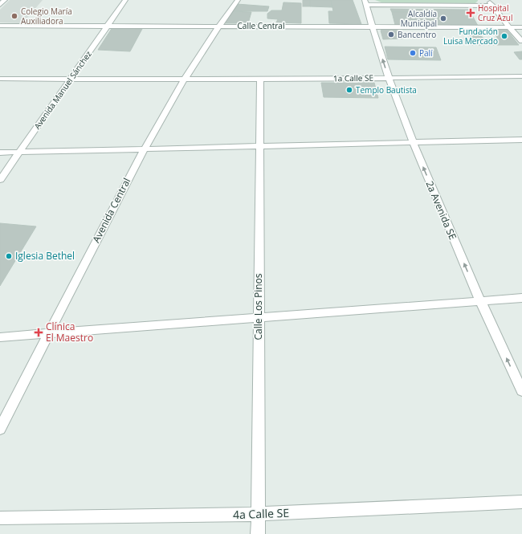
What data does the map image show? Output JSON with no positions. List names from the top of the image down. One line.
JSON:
{"streets":{"street":["Calle Central","1a Calle SE","Avenida Manuel Sánchez","Avenida Central","2a Avenida SE","Calle Los Pinos","4a Calle SE"]},"crossings":[["Calle Central","Avenida Manuel Sánchez"],["Calle Central","Avenida Central"],["Calle Central","2a Avenida SE"],["1a Calle SE","Avenida Manuel Sánchez"],["1a Calle SE","Avenida Central"],["1a Calle SE","2a Avenida SE"],["1a Calle SE","Calle Los Pinos"],["Calle Los Pinos","4a Calle SE"]],"one_way":["2a Avenida SE"],"places":{"health":["Hospital Cruz Azul","Clínica El Maestro"],"other":["Colegio María Auxiliadora","Alcaldía Municipal","Bancentro","Fundación Luisa Mercado","Palí","Templo Bautista","Iglesia Bethel"]}}
